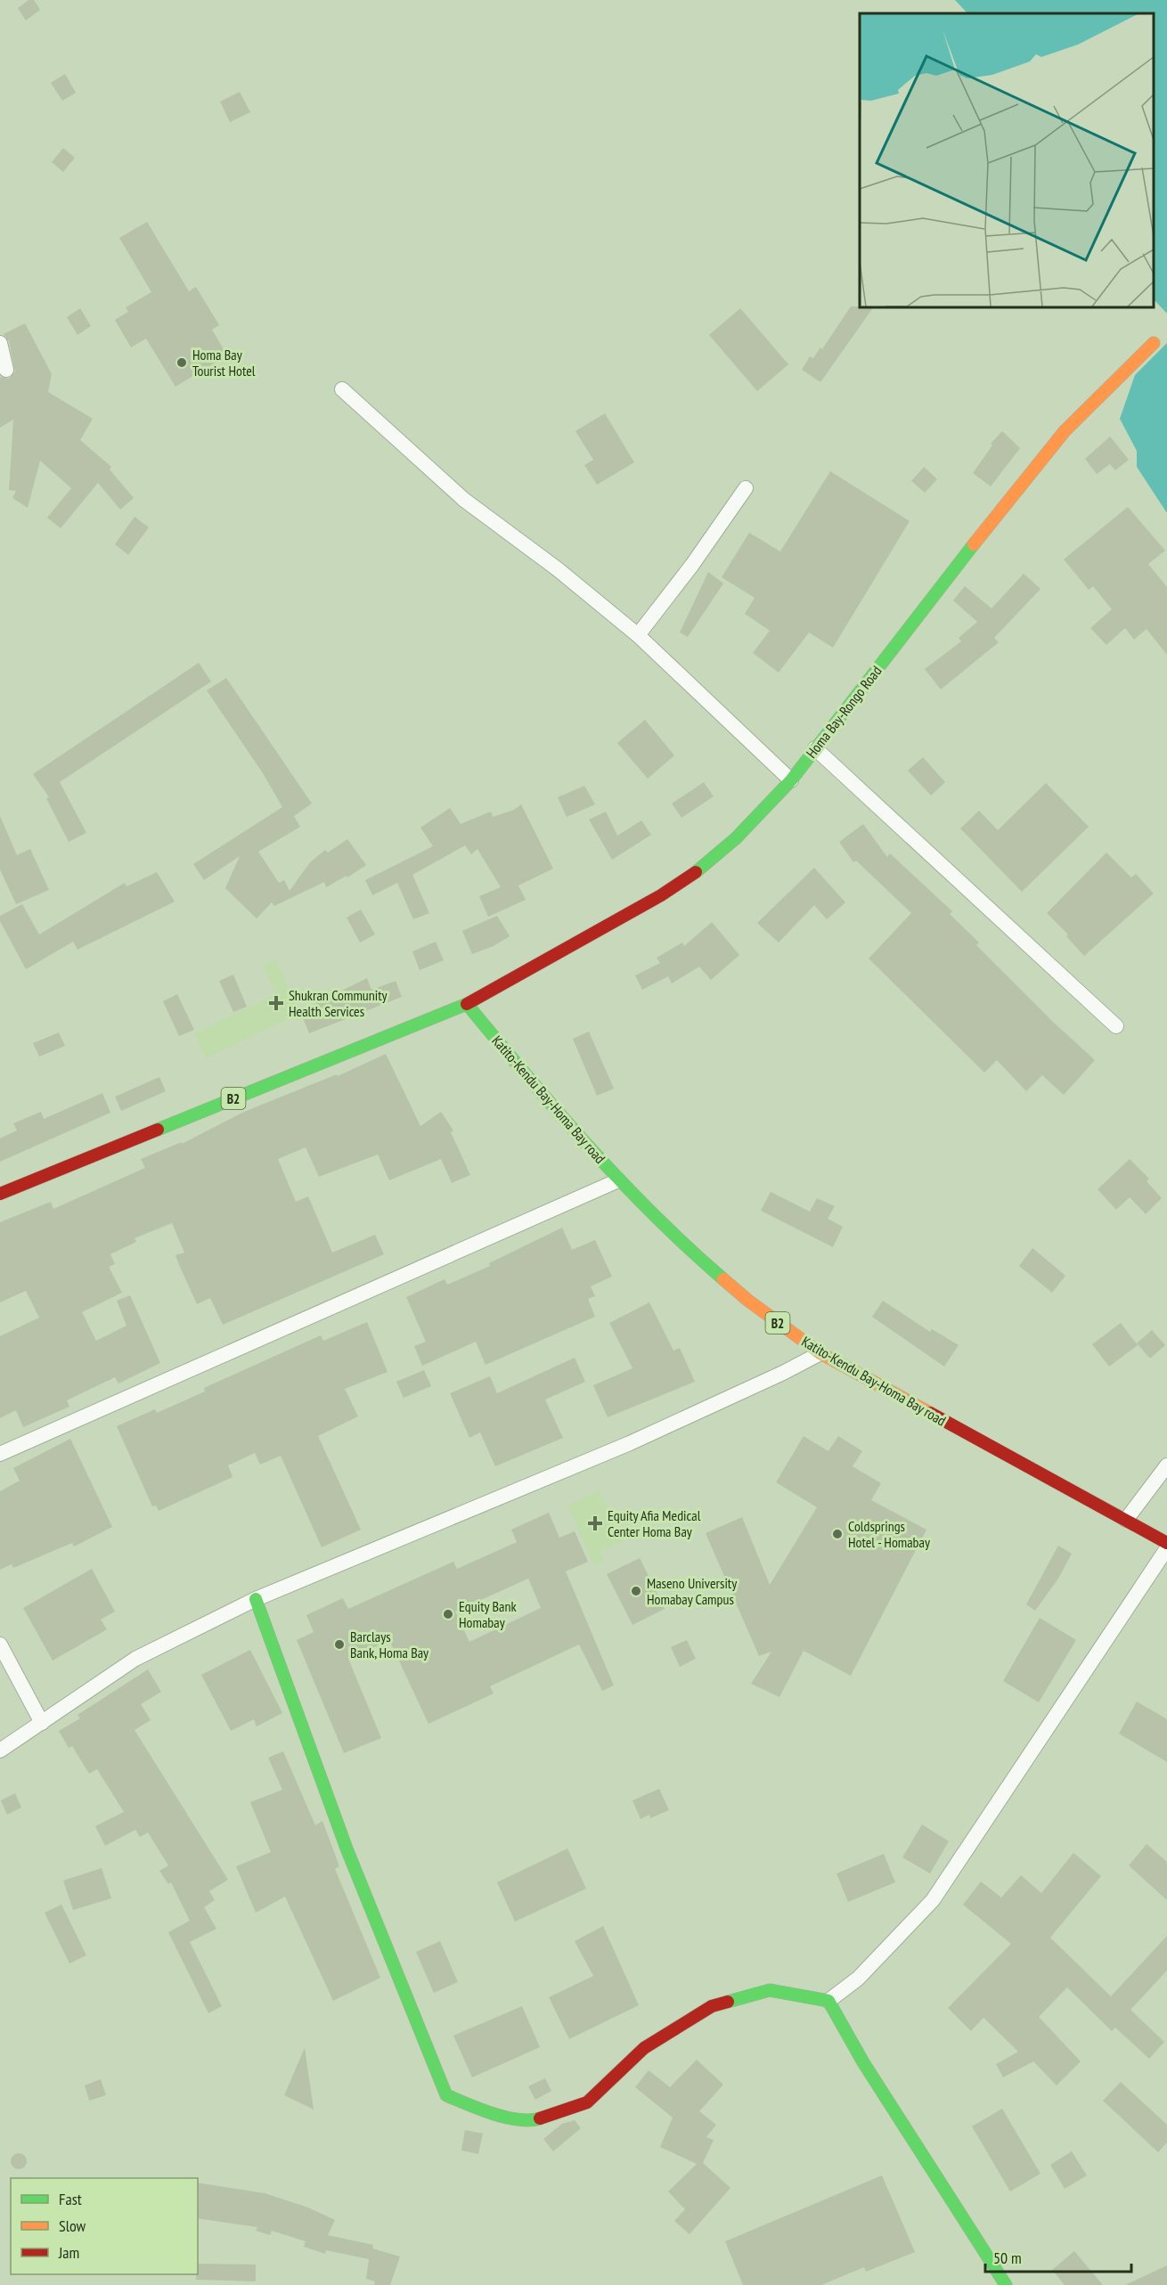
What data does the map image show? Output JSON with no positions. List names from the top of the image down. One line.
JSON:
{"streets":{"main road":["Homa Bay-Rongo Road","B2","Katito-Kendu Bay-Homa Bay road"]},"crossings":[["Homa Bay-Rongo Road","B2"],["Homa Bay-Rongo Road","Katito-Kendu Bay-Homa Bay road"],["B2","Katito-Kendu Bay-Homa Bay road"]],"places":{"other":["Homa Bay Tourist Hotel","Coldsprings Hotel - Homabay","Maseno University Homabay Campus","Equity Bank Homabay","Barclays Bank, Homa Bay"],"health":["Shukran Community Health Services","Equity Afia Medical Center Homa Bay"]},"legend":["Fast","Slow","Jam"],"scale_bar":"50 m"}
